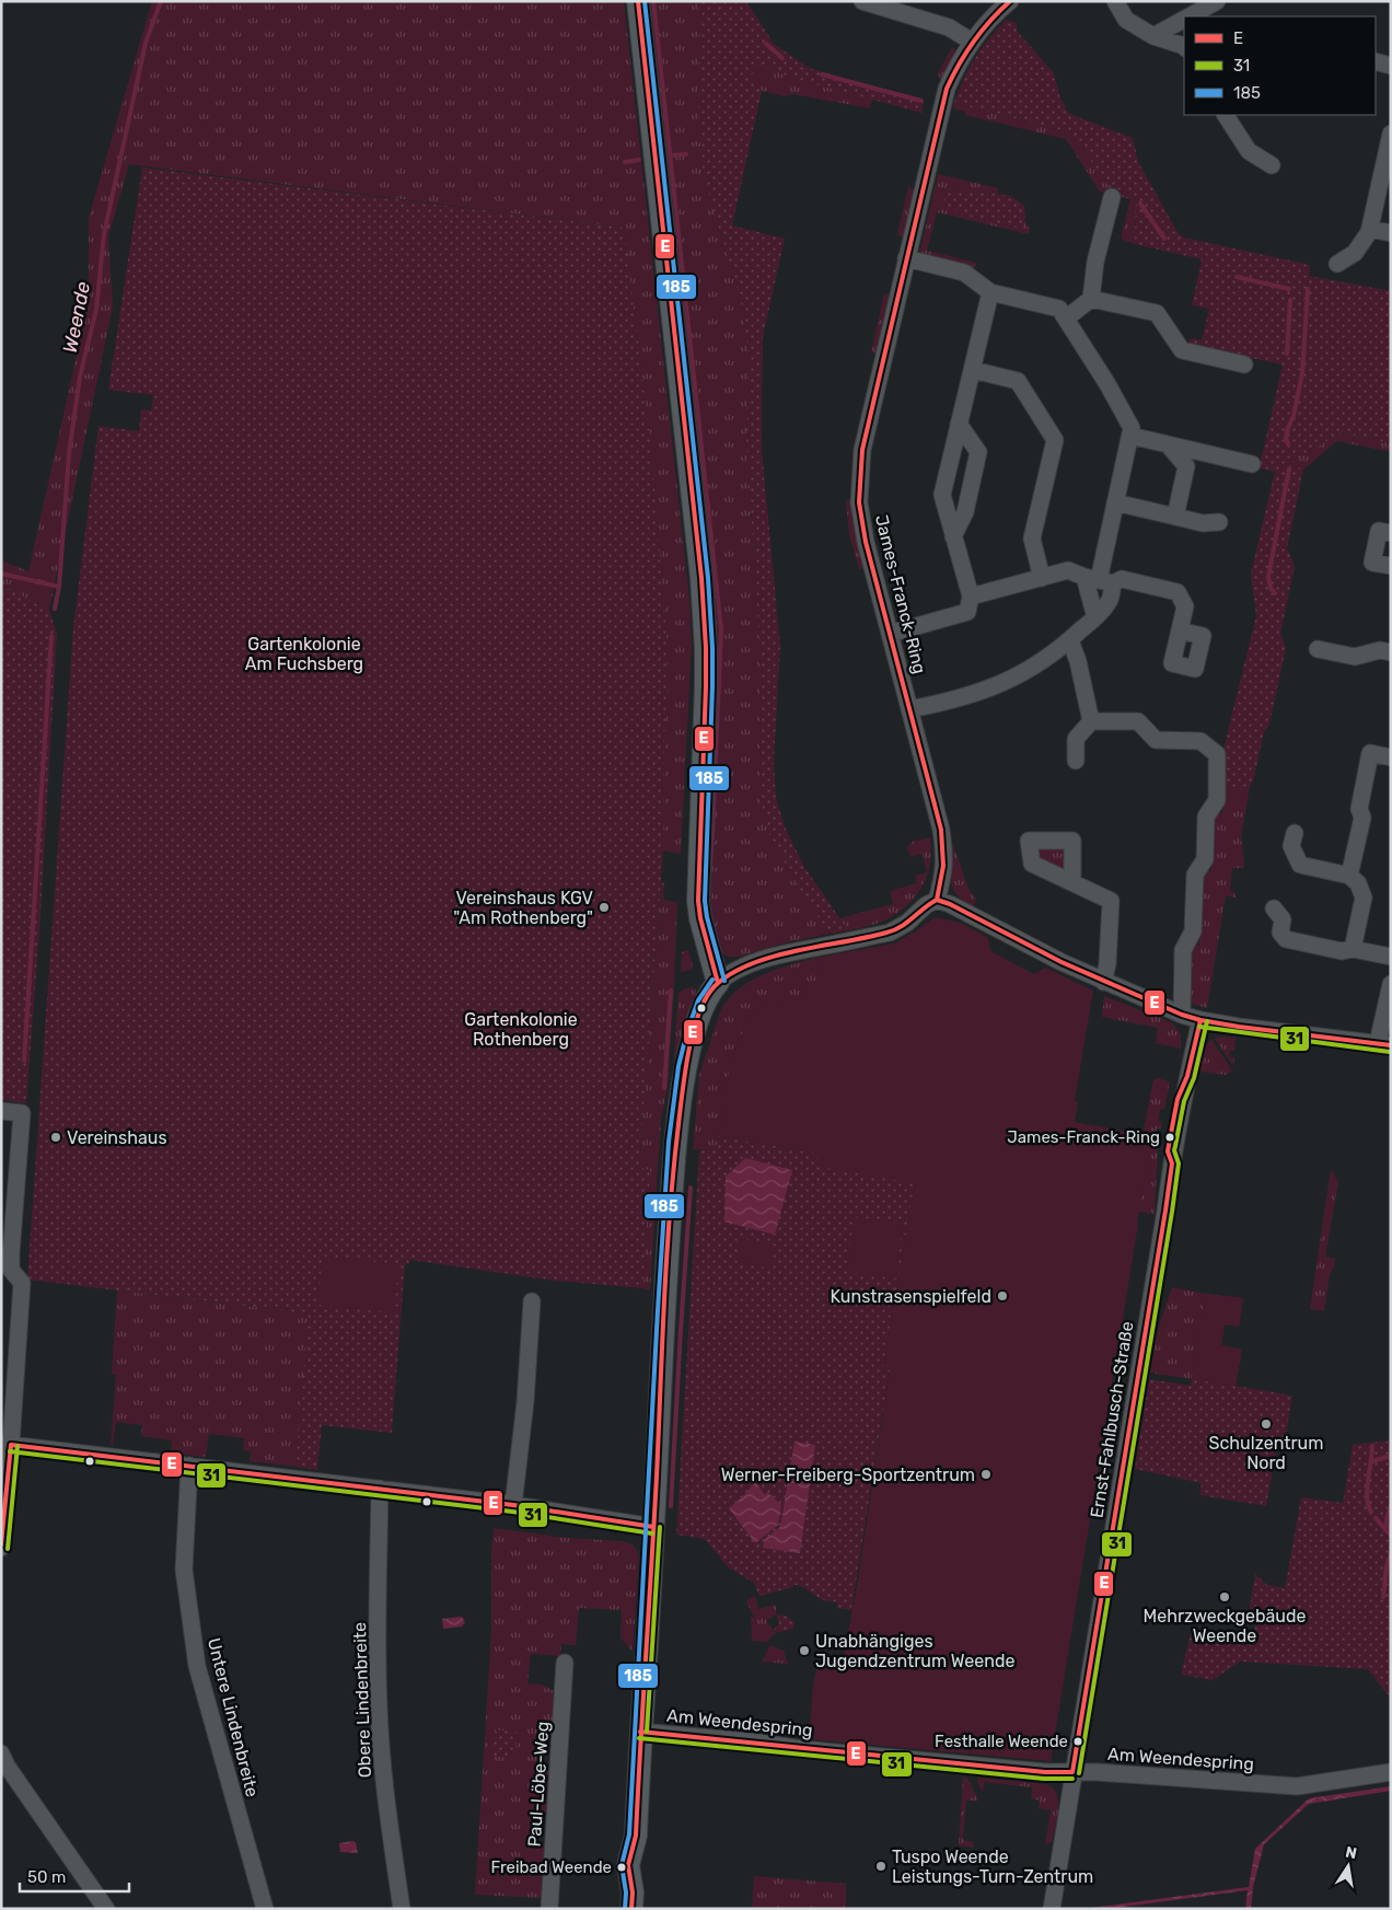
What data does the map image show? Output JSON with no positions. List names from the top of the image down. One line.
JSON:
{"streets":{"street":["James-Franck-Ring","Ernst-Fahlbusch-Straße","Obere Lindenbreite","Untere Lindenbreite","Am Weendespring","Paul-Löbe-Weg"]},"crossings":[["Ernst-Fahlbusch-Straße","Am Weendespring"]],"water":["Weende"],"parks":["Gartenkolonie Am Fuchsberg","Gartenkolonie Rothenberg"],"places":["Vereinshaus KGV \"Am Rothenberg\"","Vereinshaus","James-Franck-Ring","Kunstrasenspielfeld","Schulzentrum Nord","Werner-Freiberg-Sportzentrum","Mehrzweckgebäude Weende","Unabhängiges Jugendzentrum Weende","Festhalle Weende","Tuspo Weende Leistungs-Turn-Zentrum","Freibad Weende"],"lines":["transit line E","transit line 185","transit line 31"],"legend":["E","31","185"],"scale_bar":"50 m","north":"top"}
